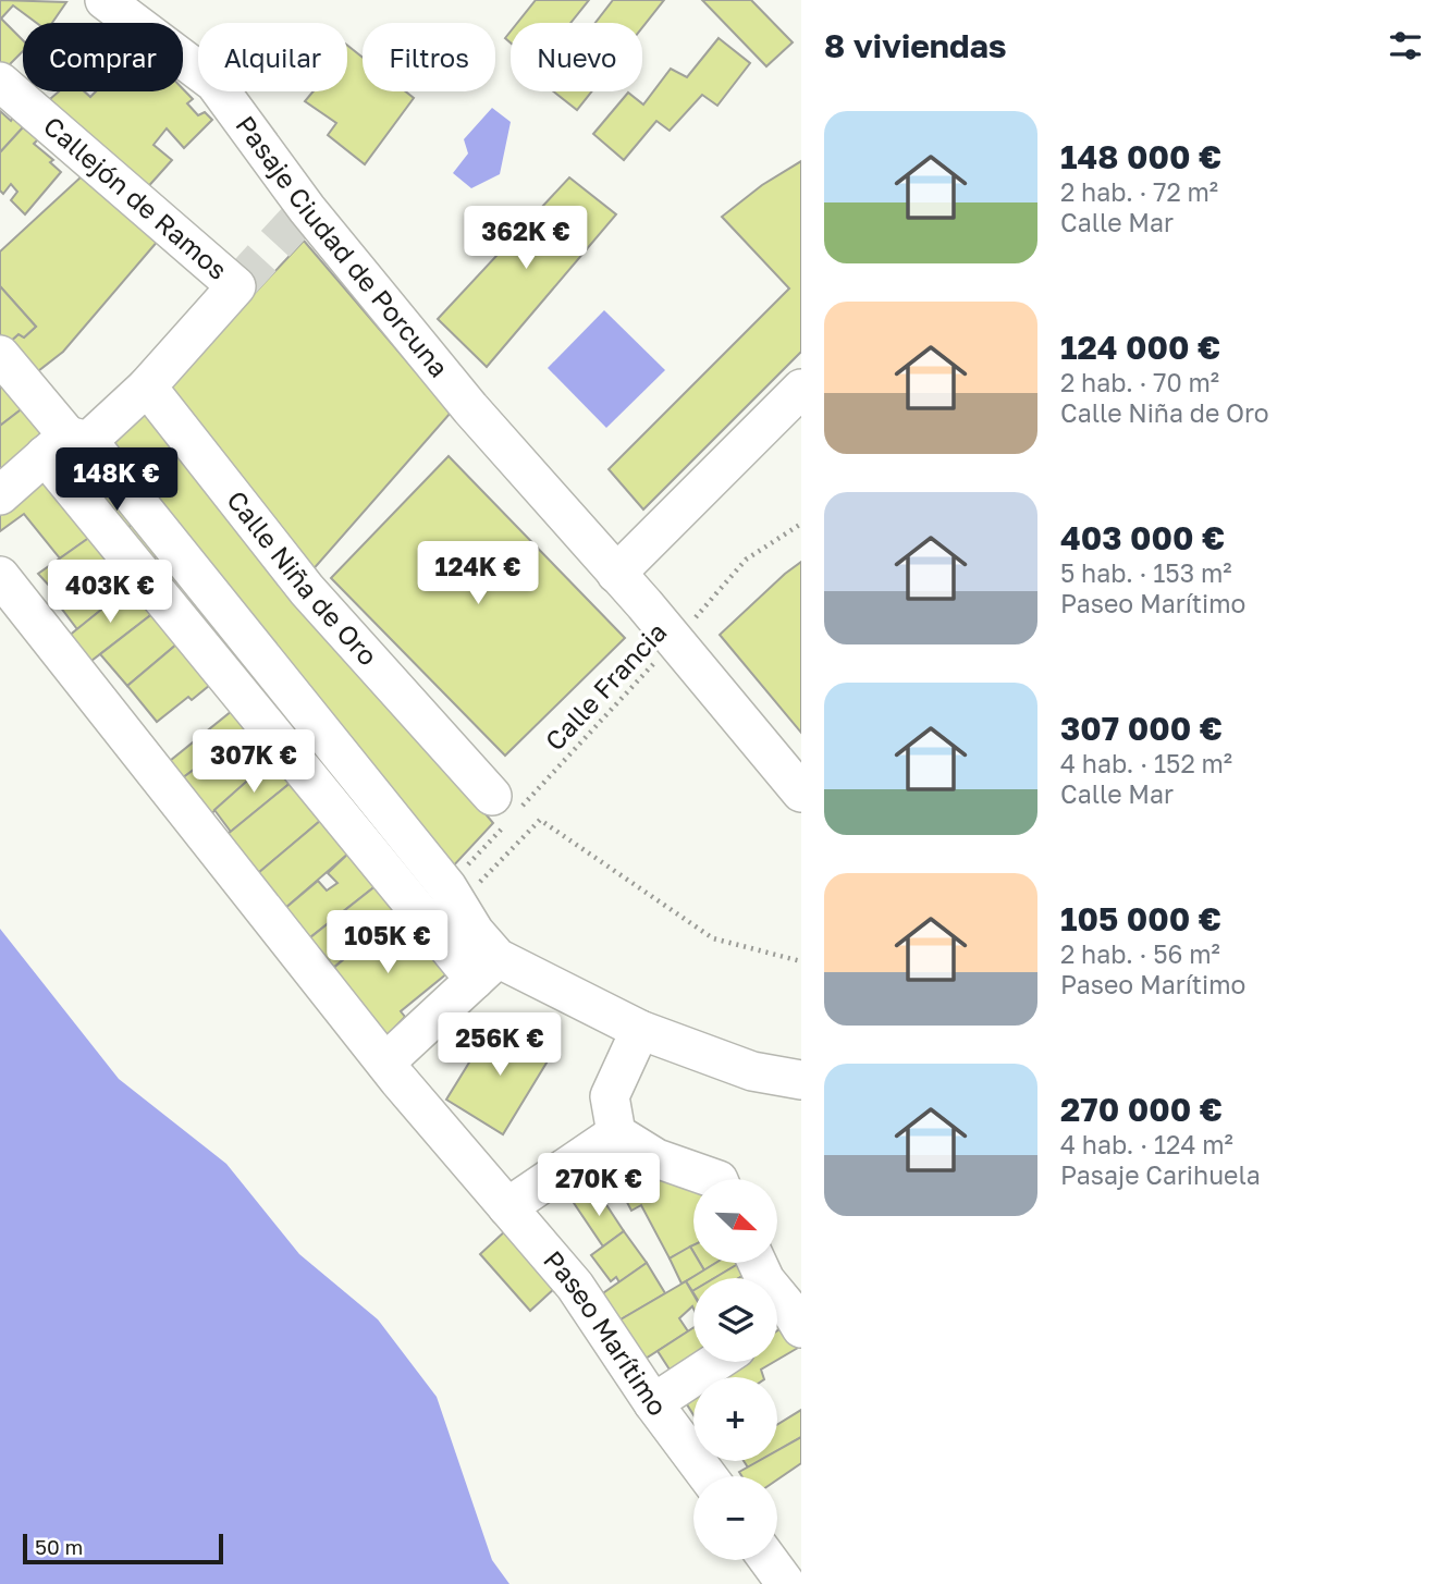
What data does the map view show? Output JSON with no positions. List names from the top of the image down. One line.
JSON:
{"streets":{"street":["Callejón de Ramos","Pasaje Ciudad de Porcuna","Calle Niña de Oro","Paseo Marítimo"],"path":["Calle Francia"]},"crossings":[["Callejón de Ramos","Calle Niña de Oro"],["Pasaje Ciudad de Porcuna","Calle Francia"]],"scale_bar":"50 m","north":"bottom right","page":{"heading":"8 viviendas","chip":["Comprar","Alquilar","Filtros","Nuevo"],"list":[{"name":"148 000 €","note":"2 hab. · 72 m² · Calle Mar"},{"name":"124 000 €","note":"2 hab. · 70 m² · Calle Niña de Oro"},{"name":"403 000 €","note":"5 hab. · 153 m² · Paseo Marítimo"},{"name":"307 000 €","note":"4 hab. · 152 m² · Calle Mar"},{"name":"105 000 €","note":"2 hab. · 56 m² · Paseo Marítimo"},{"name":"270 000 €","note":"4 hab. · 124 m² · Pasaje Carihuela"}],"price":["362K €","148K €","124K €","403K €","307K €","105K €","256K €","270K €"],"map_buttons":["+","−"],"scale":"50 m"}}
